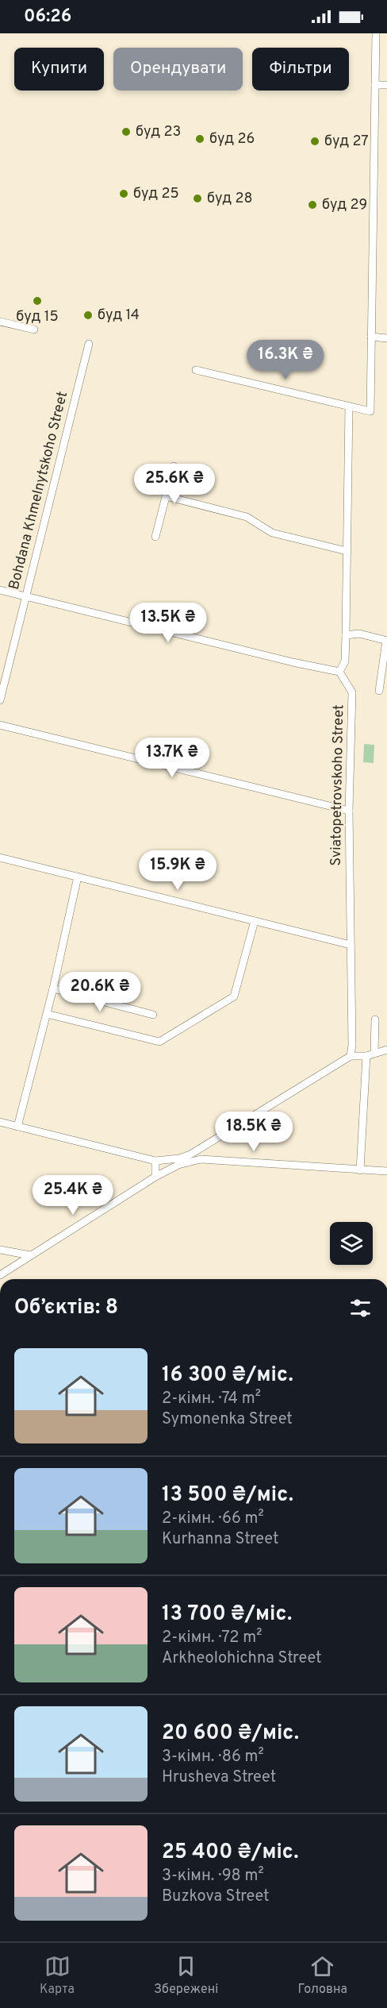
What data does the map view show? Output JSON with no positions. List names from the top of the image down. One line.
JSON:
{"streets":{"street":["Bohdana Khmelnytskoho Street","Sviatopetrovskoho Street"]},"places":["буд 23","буд 26","буд 27","буд 25","буд 28","буд 29","буд 15","буд 14"],"page":{"status":"06:26","chip":["Купити","Орендувати","Фільтри"],"price":["16.3K ₴","25.6K ₴","13.5K ₴","13.7K ₴","15.9K ₴","20.6K ₴","18.5K ₴","25.4K ₴"],"heading":"Об’єктів: 8","list":[{"name":"16 300 ₴/міс.","note":"2-кімн. · 74 m² · Symonenka Street"},{"name":"13 500 ₴/міс.","note":"2-кімн. · 66 m² · Kurhanna Street"},{"name":"13 700 ₴/міс.","note":"2-кімн. · 72 m² · Arkheolohichna Street"},{"name":"20 600 ₴/міс.","note":"3-кімн. · 86 m² · Hrusheva Street"},{"name":"25 400 ₴/міс.","note":"3-кімн. · 98 m² · Buzkova Street"}],"tabs":["Карта","Збережені","Головна"]}}
